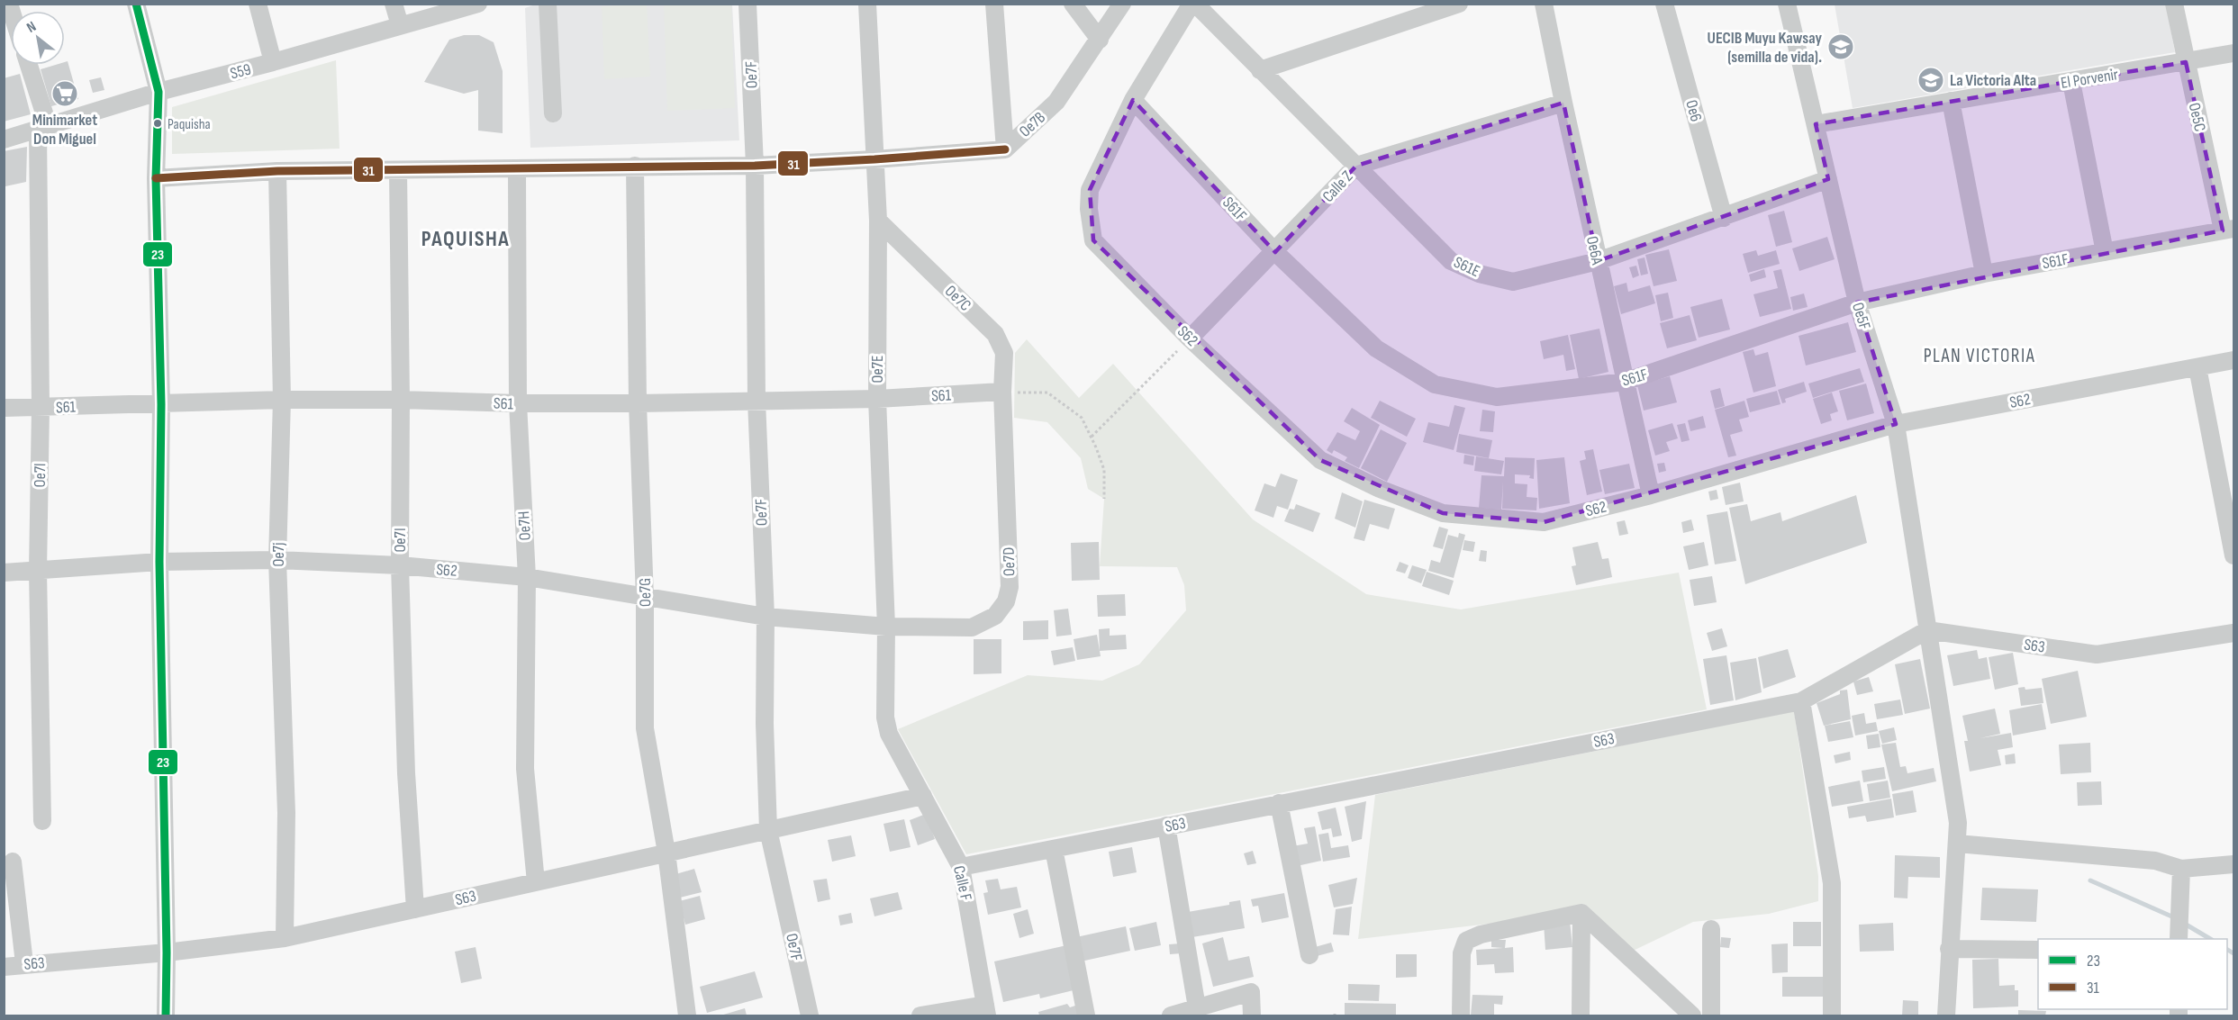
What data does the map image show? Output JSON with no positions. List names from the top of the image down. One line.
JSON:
{"streets":{"street":["S59","Oe7F","El Porvenir","Oe6","Oe5C","Oe7B","Calle Z","S61F","Oe6A","S61E","Oe7C","Oe5F","S62","Oe7E","S61","Oe7l","Oe7H","Oe7I","Oe7j","Oe7D","Oe7G","S63","Calle F"]},"crossings":[["S59","Oe7l"],["Oe7F","S62"],["Oe7F","S61"],["Oe7F","S63"],["El Porvenir","Oe5C"],["El Porvenir","Oe5F"],["Oe6","S61E"],["Oe5C","S61F"],["Calle Z","S61F"],["Calle Z","Oe6A"],["Calle Z","S61E"],["Calle Z","S62"],["S61F","Oe6A"],["S61F","Oe5F"],["S61F","S62"],["Oe6A","S61E"],["Oe6A","S62"],["S61E","Oe5F"],["Oe7C","Oe7E"],["Oe7C","S61"],["Oe7C","Oe7D"],["Oe5F","S62"],["Oe5F","S63"],["S62","Oe7E"],["S62","Oe7l"],["S62","Oe7H"],["S62","Oe7I"],["S62","Oe7j"],["S62","Oe7D"],["S62","Oe7G"],["Oe7E","S61"],["Oe7E","Oe7D"],["Oe7E","Calle F"],["S61","Oe7l"],["S61","Oe7H"],["S61","Oe7I"],["S61","Oe7j"],["S61","Oe7D"],["S61","Oe7G"],["Oe7H","S63"],["Oe7I","S63"],["Oe7j","S63"],["Oe7G","S63"],["S63","Calle F"]],"districts":["PAQUISHA","PLAN VICTORIA"],"places":{"school or university":["UECIB Muyu Kawsay (semilla de vida).","La Victoria Alta"],"supermarket":["Minimarket Don Miguel"],"other":["Paquisha"]},"lines":["transit line 23","transit line 31"],"legend":["23","31"],"north":"top left"}
